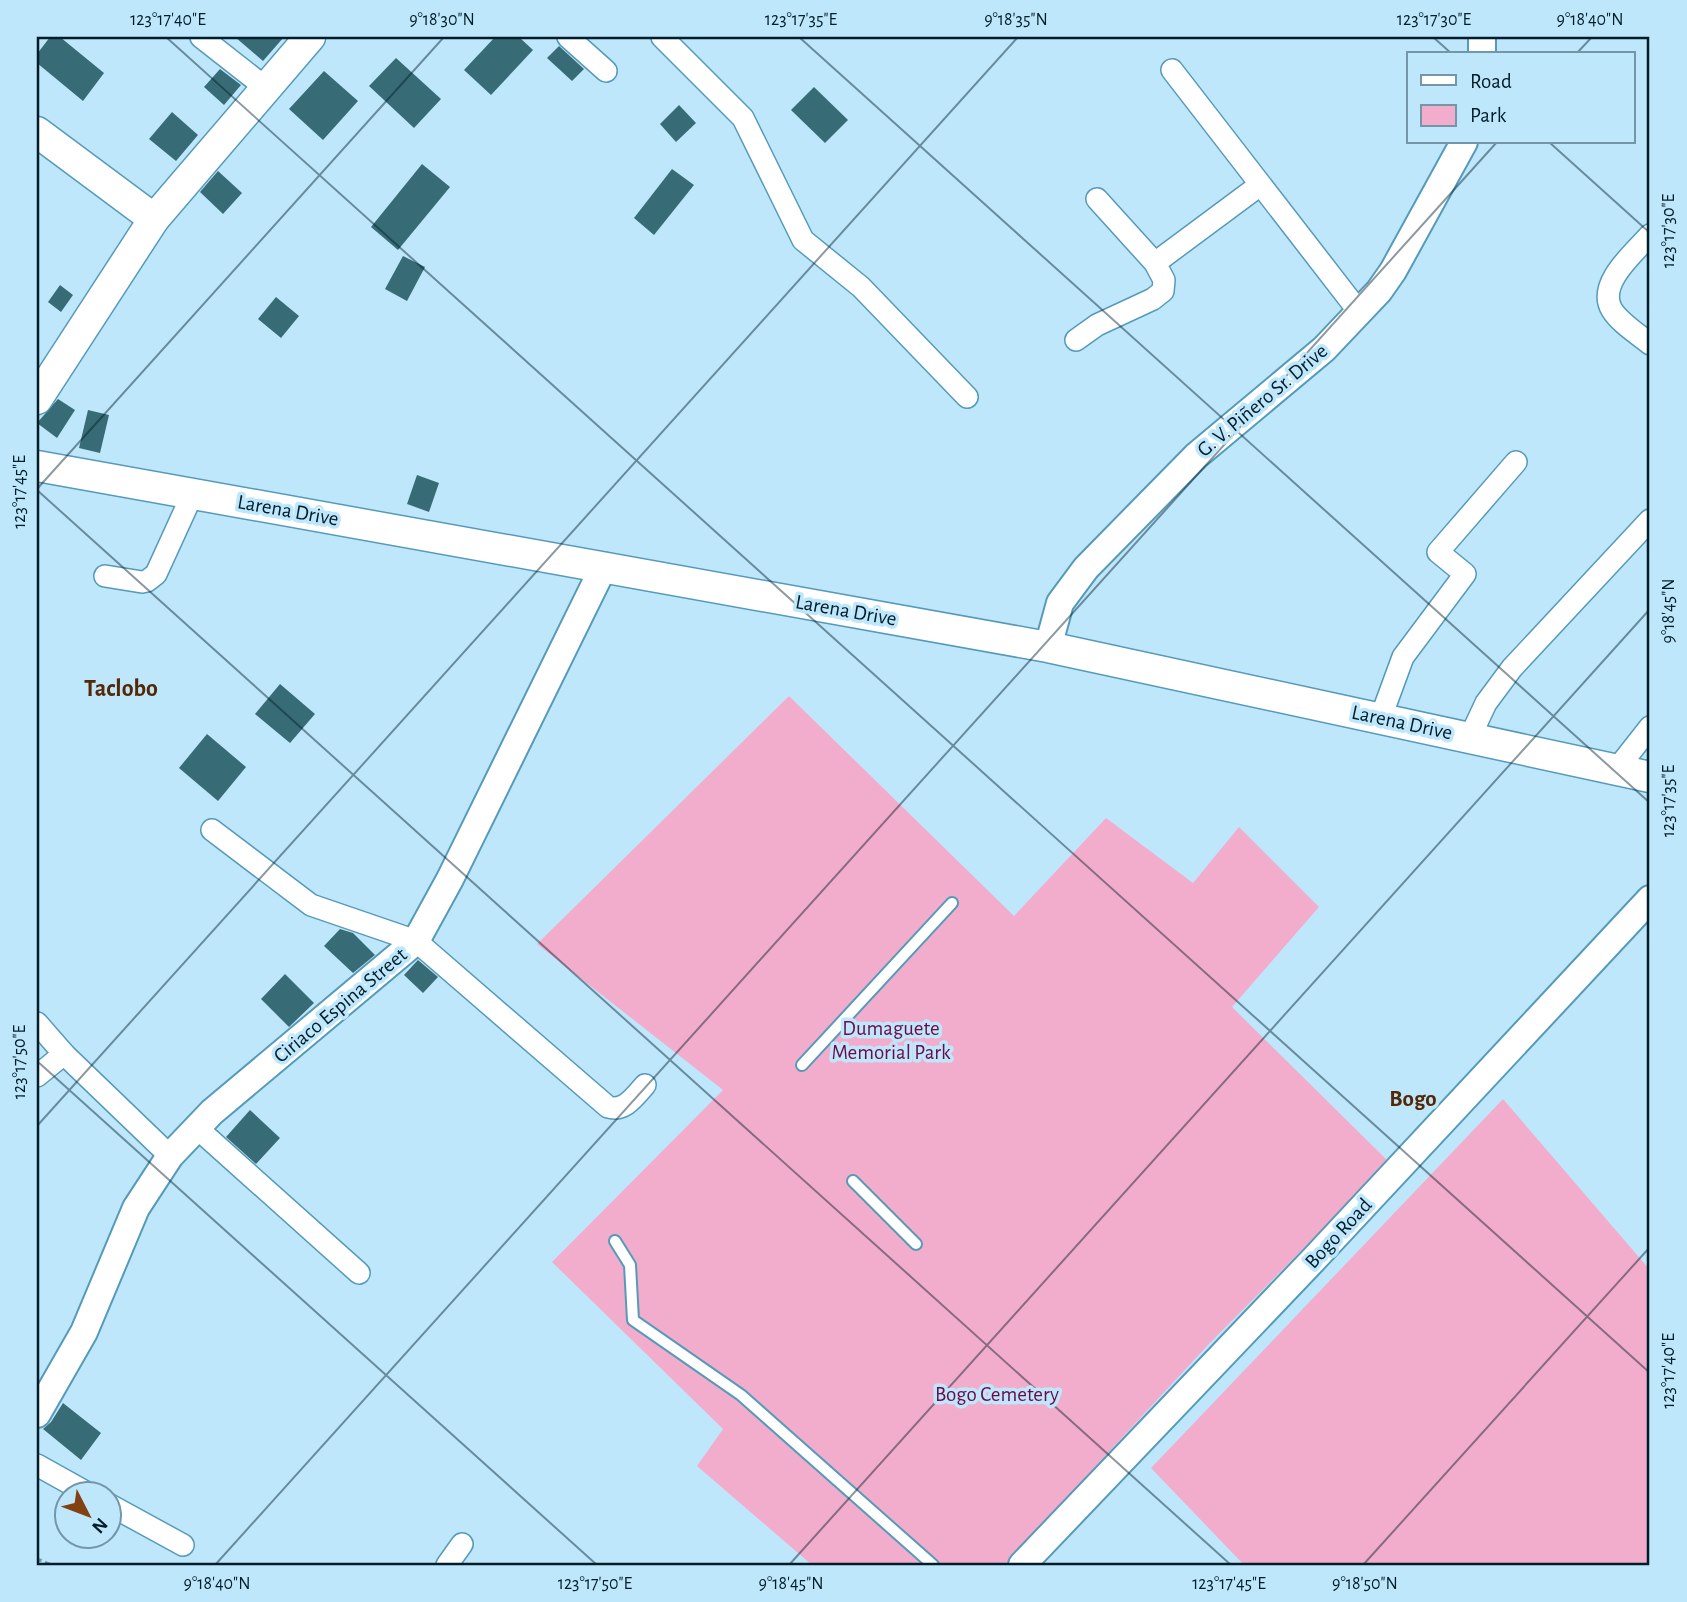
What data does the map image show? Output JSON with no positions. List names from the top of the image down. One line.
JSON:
{"streets":{"main road":["Larena Drive"],"street":["G. V. Piñero Sr. Drive","Ciriaco Espina Street","Bogo Road"]},"crossings":[["G. V. Piñero Sr. Drive","Larena Drive"],["Larena Drive","Ciriaco Espina Street"]],"districts":["Taclobo","Bogo"],"parks":["Dumaguete Memorial Park","Bogo Cemetery"],"legend":["Road","Park"],"north":"bottom right","coordinates":["123°17'40\"E","9°18'30\"N","123°17'35\"E","9°18'35\"N","123°17'30\"E","9°18'40\"N","123°17'45\"E","9°18'45\"N","123°17'50\"E","9°18'50\"N"]}
